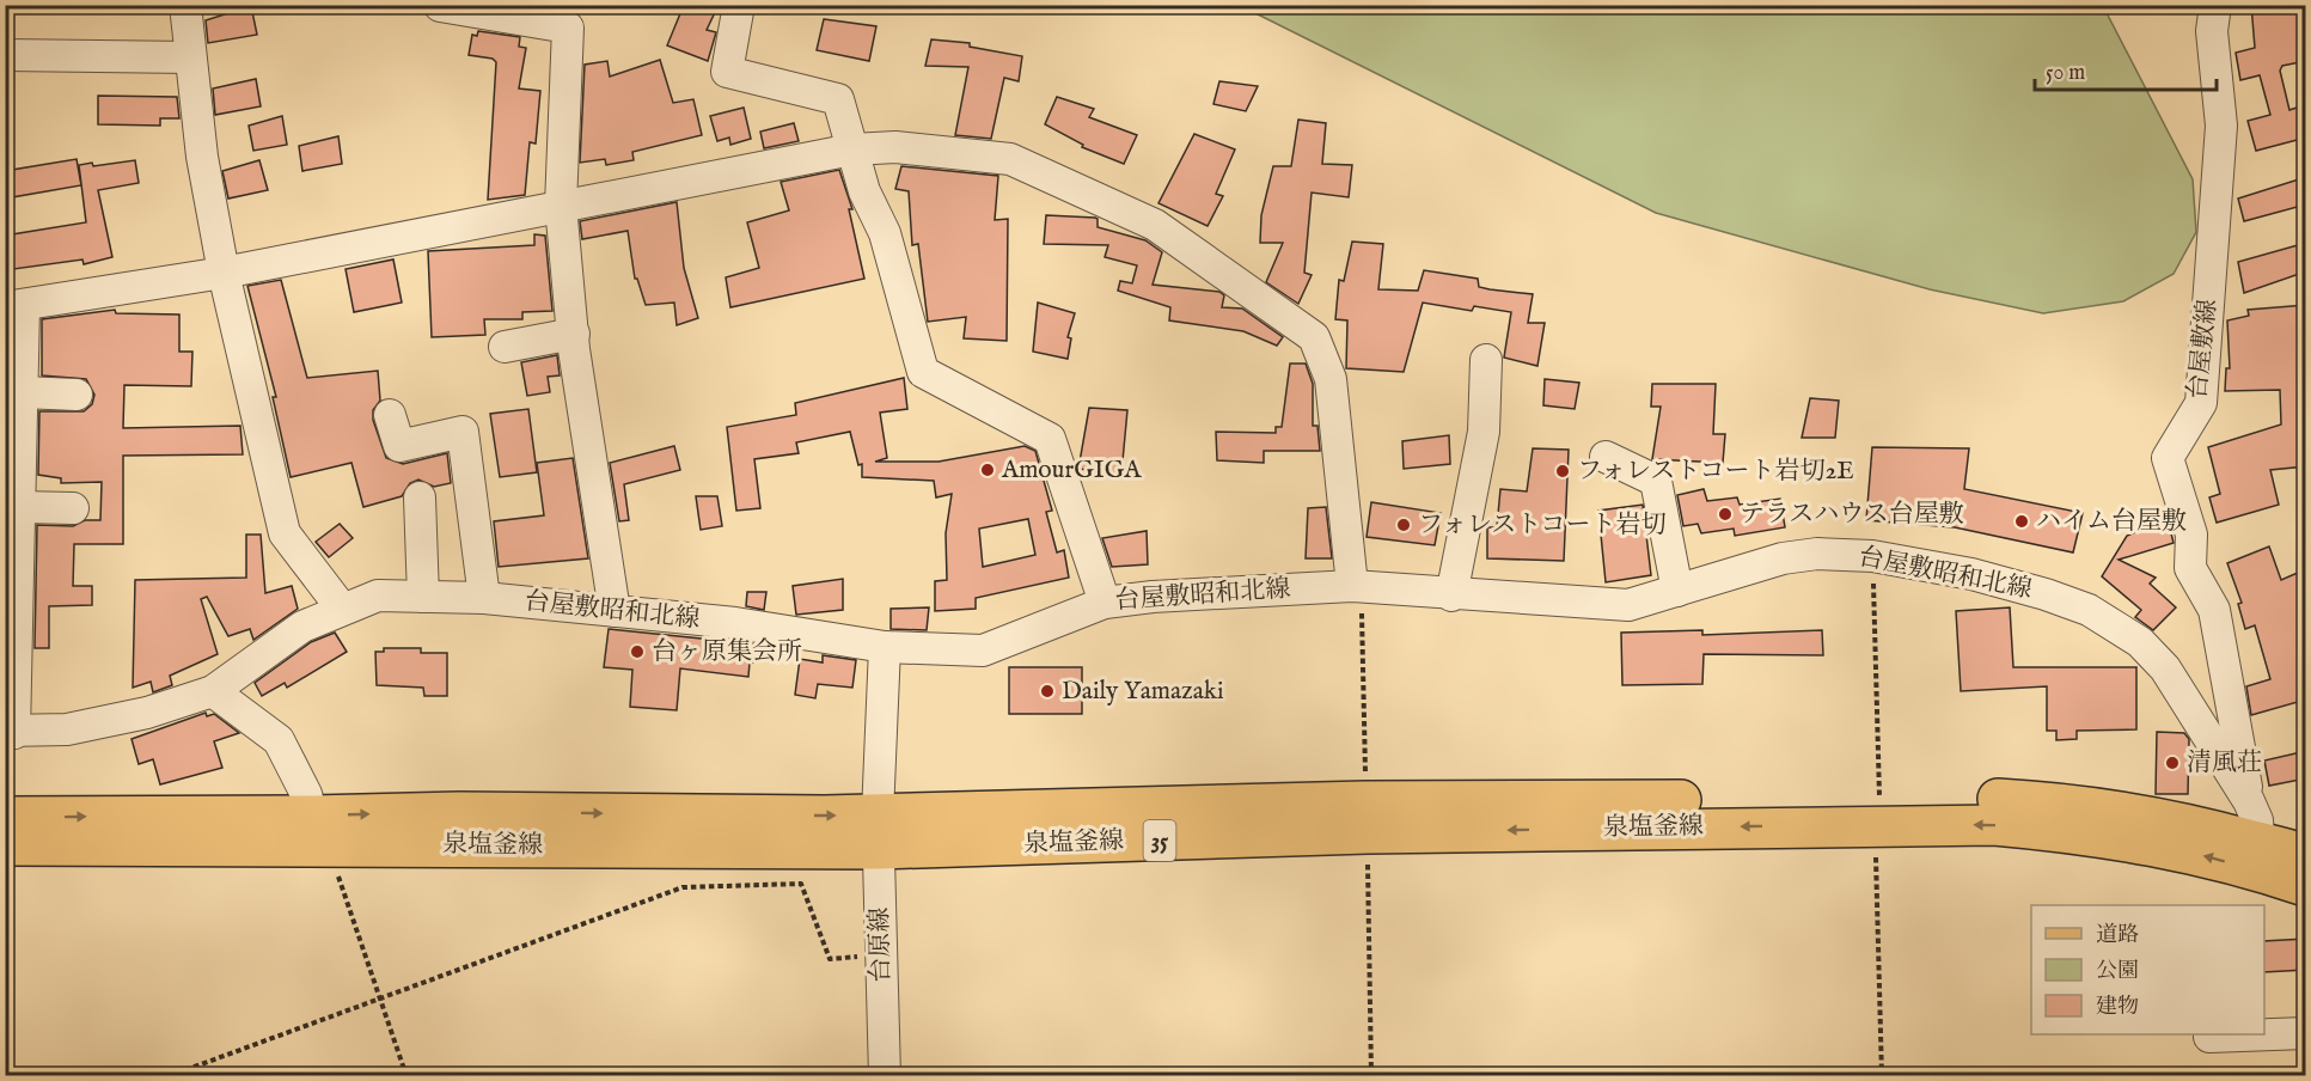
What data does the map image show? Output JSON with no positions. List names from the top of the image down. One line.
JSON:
{"streets":{"main road":["泉塩釜線","35"],"street":["台屋敷線","台屋敷昭和北線","台原線"]},"crossings":[["台屋敷線","台屋敷昭和北線"],["台屋敷昭和北線","泉塩釜線"],["台屋敷昭和北線","台原線"],["泉塩釜線","台原線"]],"places":["AmourGIGA","フォレストコート岩切2E","テラスハウス台屋敷","ハイム台屋敷","フォレストコート岩切","台ヶ原集会所","Daily Yamazaki","清風荘"],"legend":["道路","公園","建物"],"scale_bar":"50 m"}
